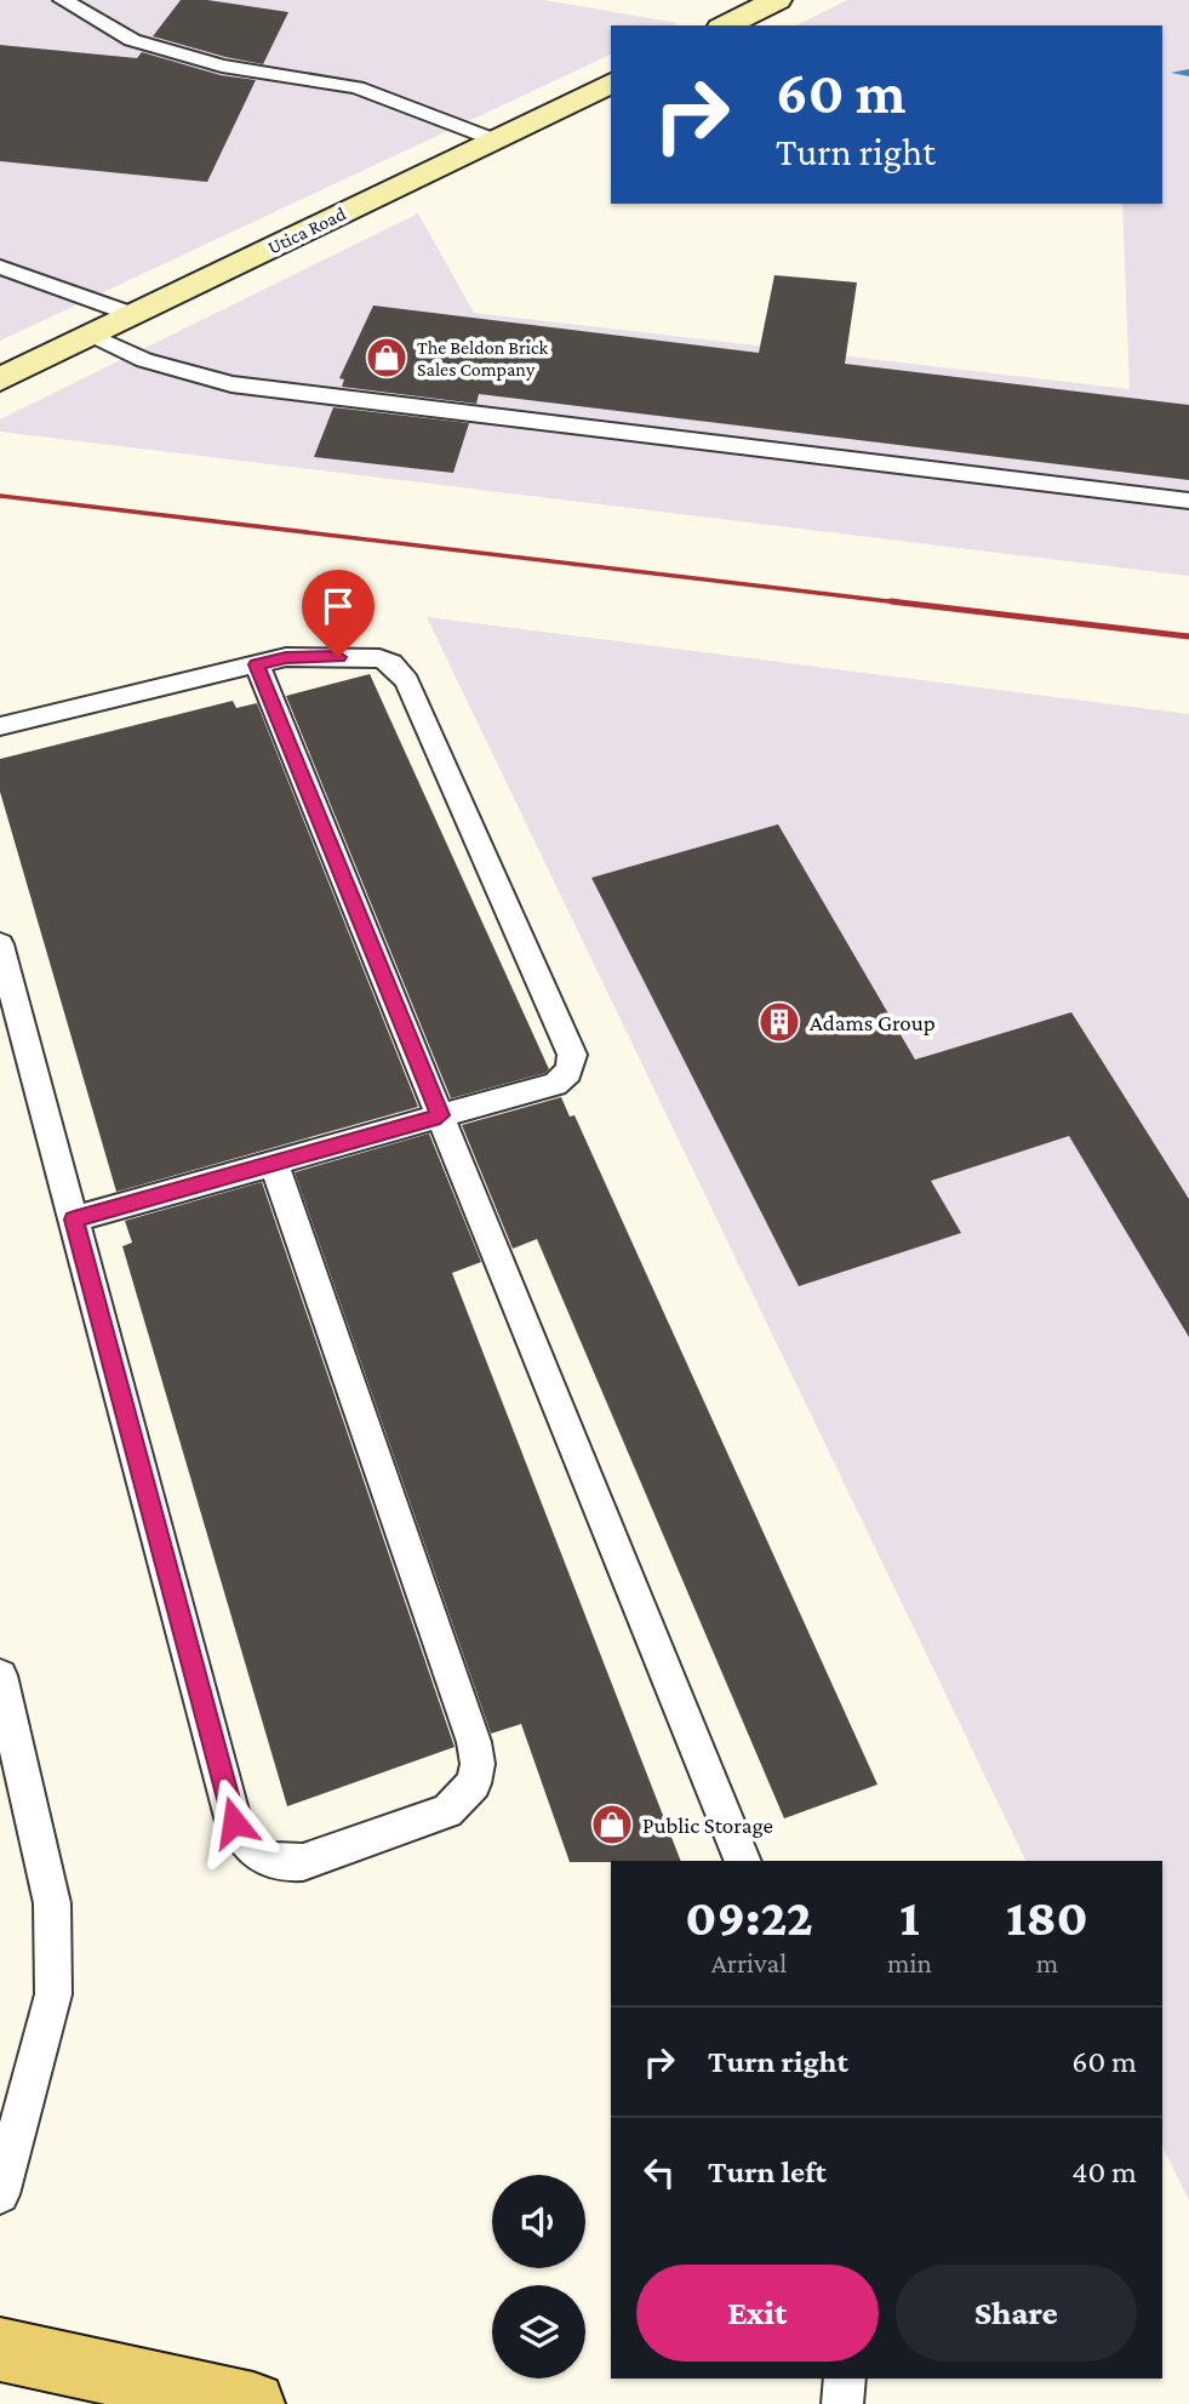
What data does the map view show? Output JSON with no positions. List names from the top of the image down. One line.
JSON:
{"streets":{"main road":["Utica Road"]},"places":{"shop":["The Beldon Brick Sales Company","Public Storage"],"building":["Adams Group"]},"page":{"turn":["60 m","Turn right"],"eta":["09:22","Arrival","1","min","180","m"],"list":[{"name":"Turn right","value":"60 m"},{"name":"Turn left","value":"40 m"}],"buttons":["Exit","Share"]}}
